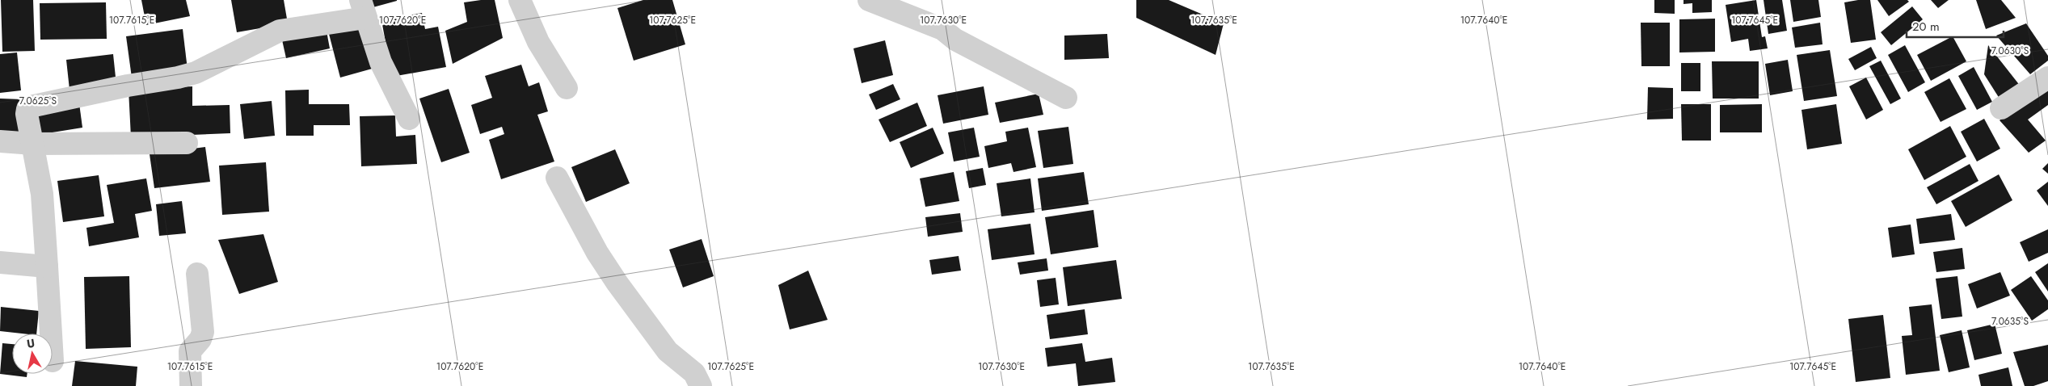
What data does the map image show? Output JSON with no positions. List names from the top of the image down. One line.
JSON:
{"scale_bar":"20 m","north":"top","coordinates":["107.7630°E","107.7640°E","107.7645°E","107.7615°E","107.7620°E","107.7625°E","107.7635°E","7.0630°S","7.0625°S","7.0635°S"]}
